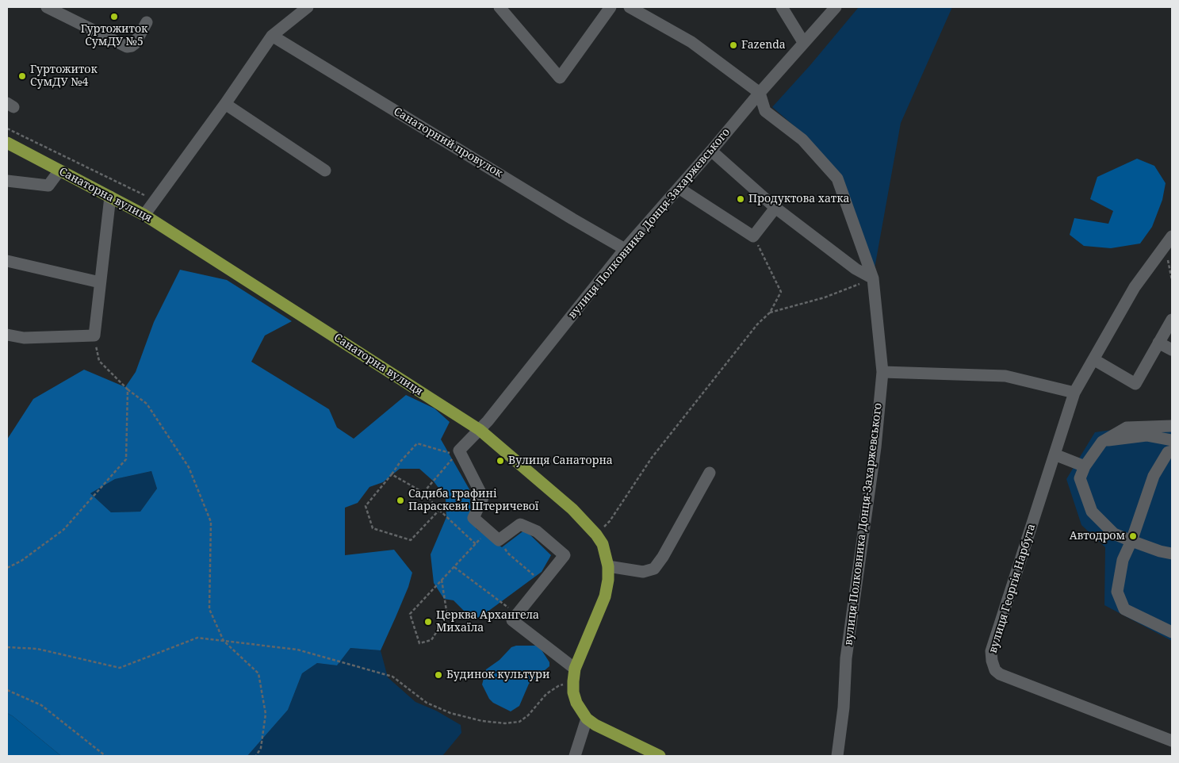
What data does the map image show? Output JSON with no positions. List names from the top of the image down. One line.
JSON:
{"streets":{"main road":["Санаторна вулиця"],"street":["Санаторний провулок","вулиця Полковника Донця-Захаржевського","вулиця Георгія Нарбута"]},"crossings":[["Санаторний провулок","вулиця Полковника Донця-Захаржевського"],["Санаторна вулиця","вулиця Полковника Донця-Захаржевського"]],"places":["Гуртожиток СумДУ №5","Fazenda","Гуртожиток СумДУ №4","Продуктова хатка","Вулиця Санаторна","Садиба графині Параскеви Штеричевої","Автодром","Церква Архангела Михаїла","Будинок культури"]}
